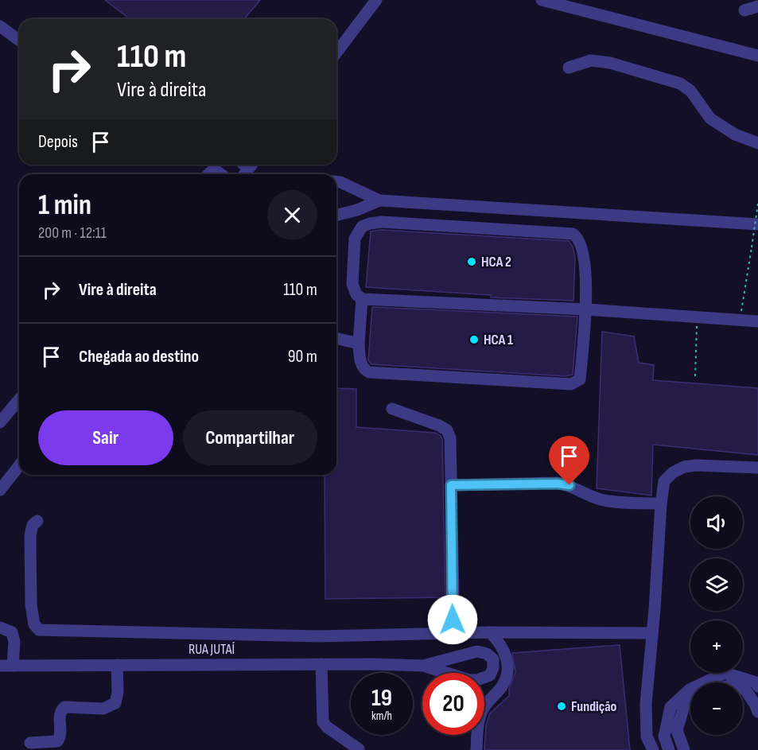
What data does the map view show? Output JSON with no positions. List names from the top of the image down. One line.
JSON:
{"streets":{"street":["RUA JUTAÍ"]},"places":["HCA 2","HCA 1","Fundição"],"page":{"turn":["110 m","Vire à direita"],"then":"Depois","heading":["1 min","200 m · 12:11"],"list":[{"name":"Vire à direita","value":"110 m"},{"name":"Chegada ao destino","value":"90 m"}],"buttons":["Sair","Compartilhar"],"map_buttons":["+","−"],"speed":"19 km/h","limit":"20"}}
